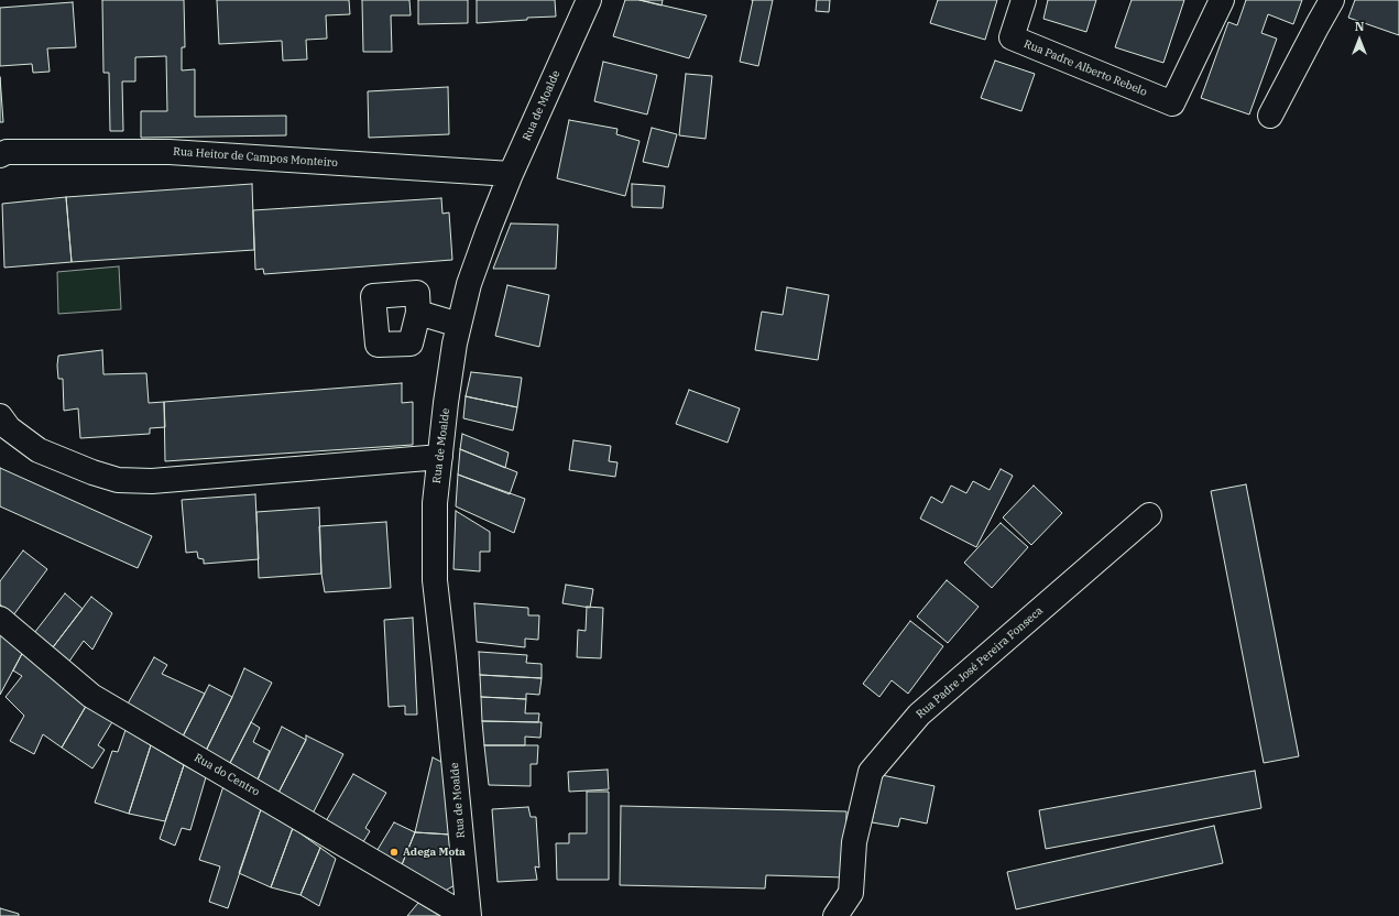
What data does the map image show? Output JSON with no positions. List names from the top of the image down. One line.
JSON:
{"streets":{"street":["Rua Padre Alberto Rebelo","Rua de Moalde","Rua Heitor de Campos Monteiro","Rua Padre José Pereira Fonseca","Rua do Centro"]},"crossings":[["Rua de Moalde","Rua Heitor de Campos Monteiro"],["Rua de Moalde","Rua do Centro"]],"places":["Adega Mota"],"north":"top"}
